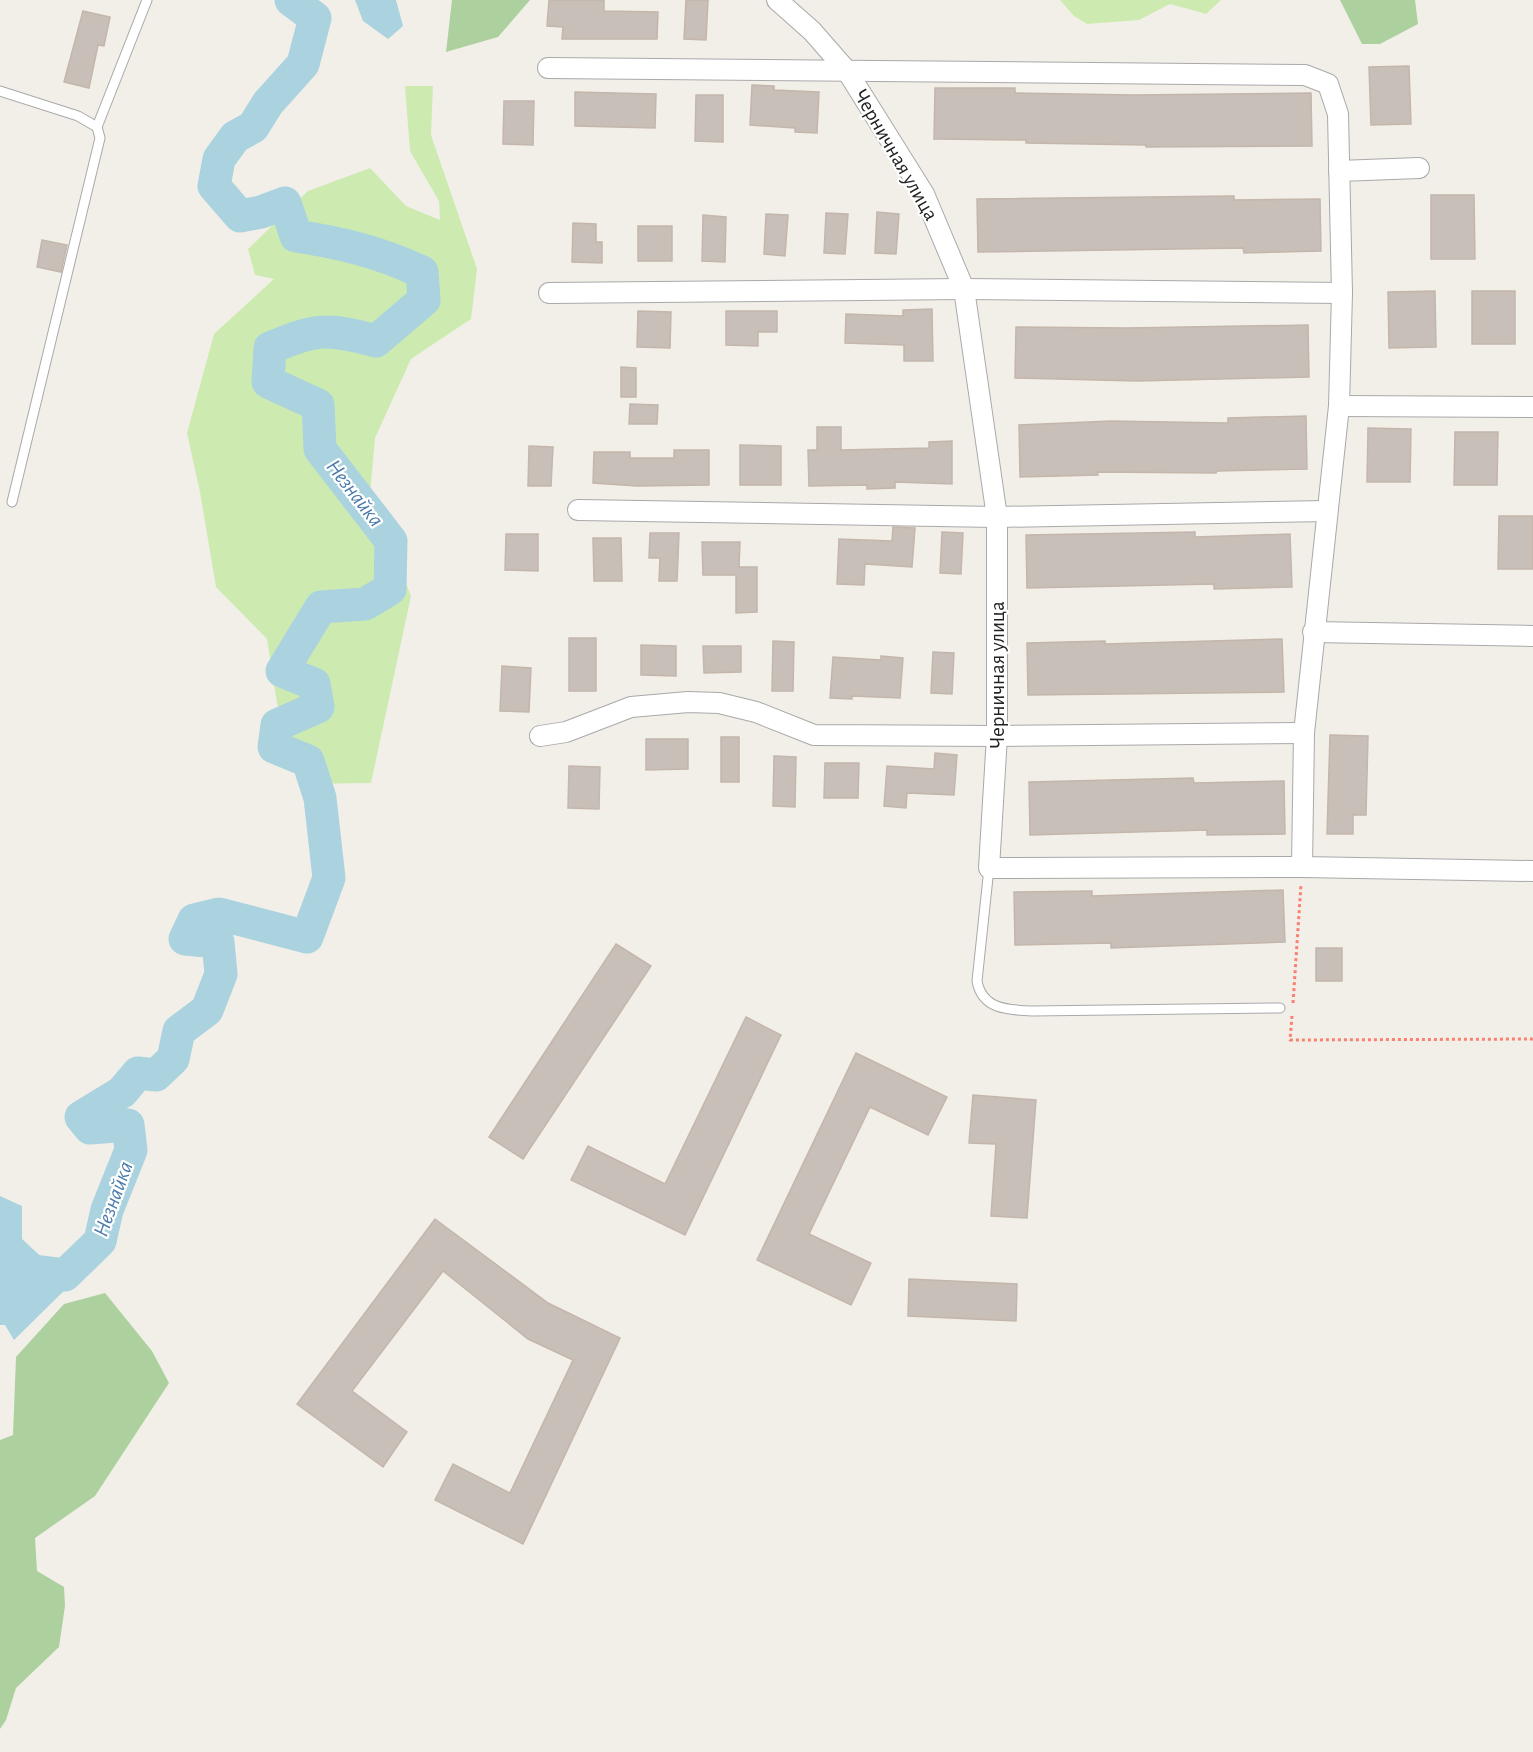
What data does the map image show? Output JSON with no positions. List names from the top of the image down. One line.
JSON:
{"streets":{"street":["Черничная улица"]},"water":["Незнайка"]}
